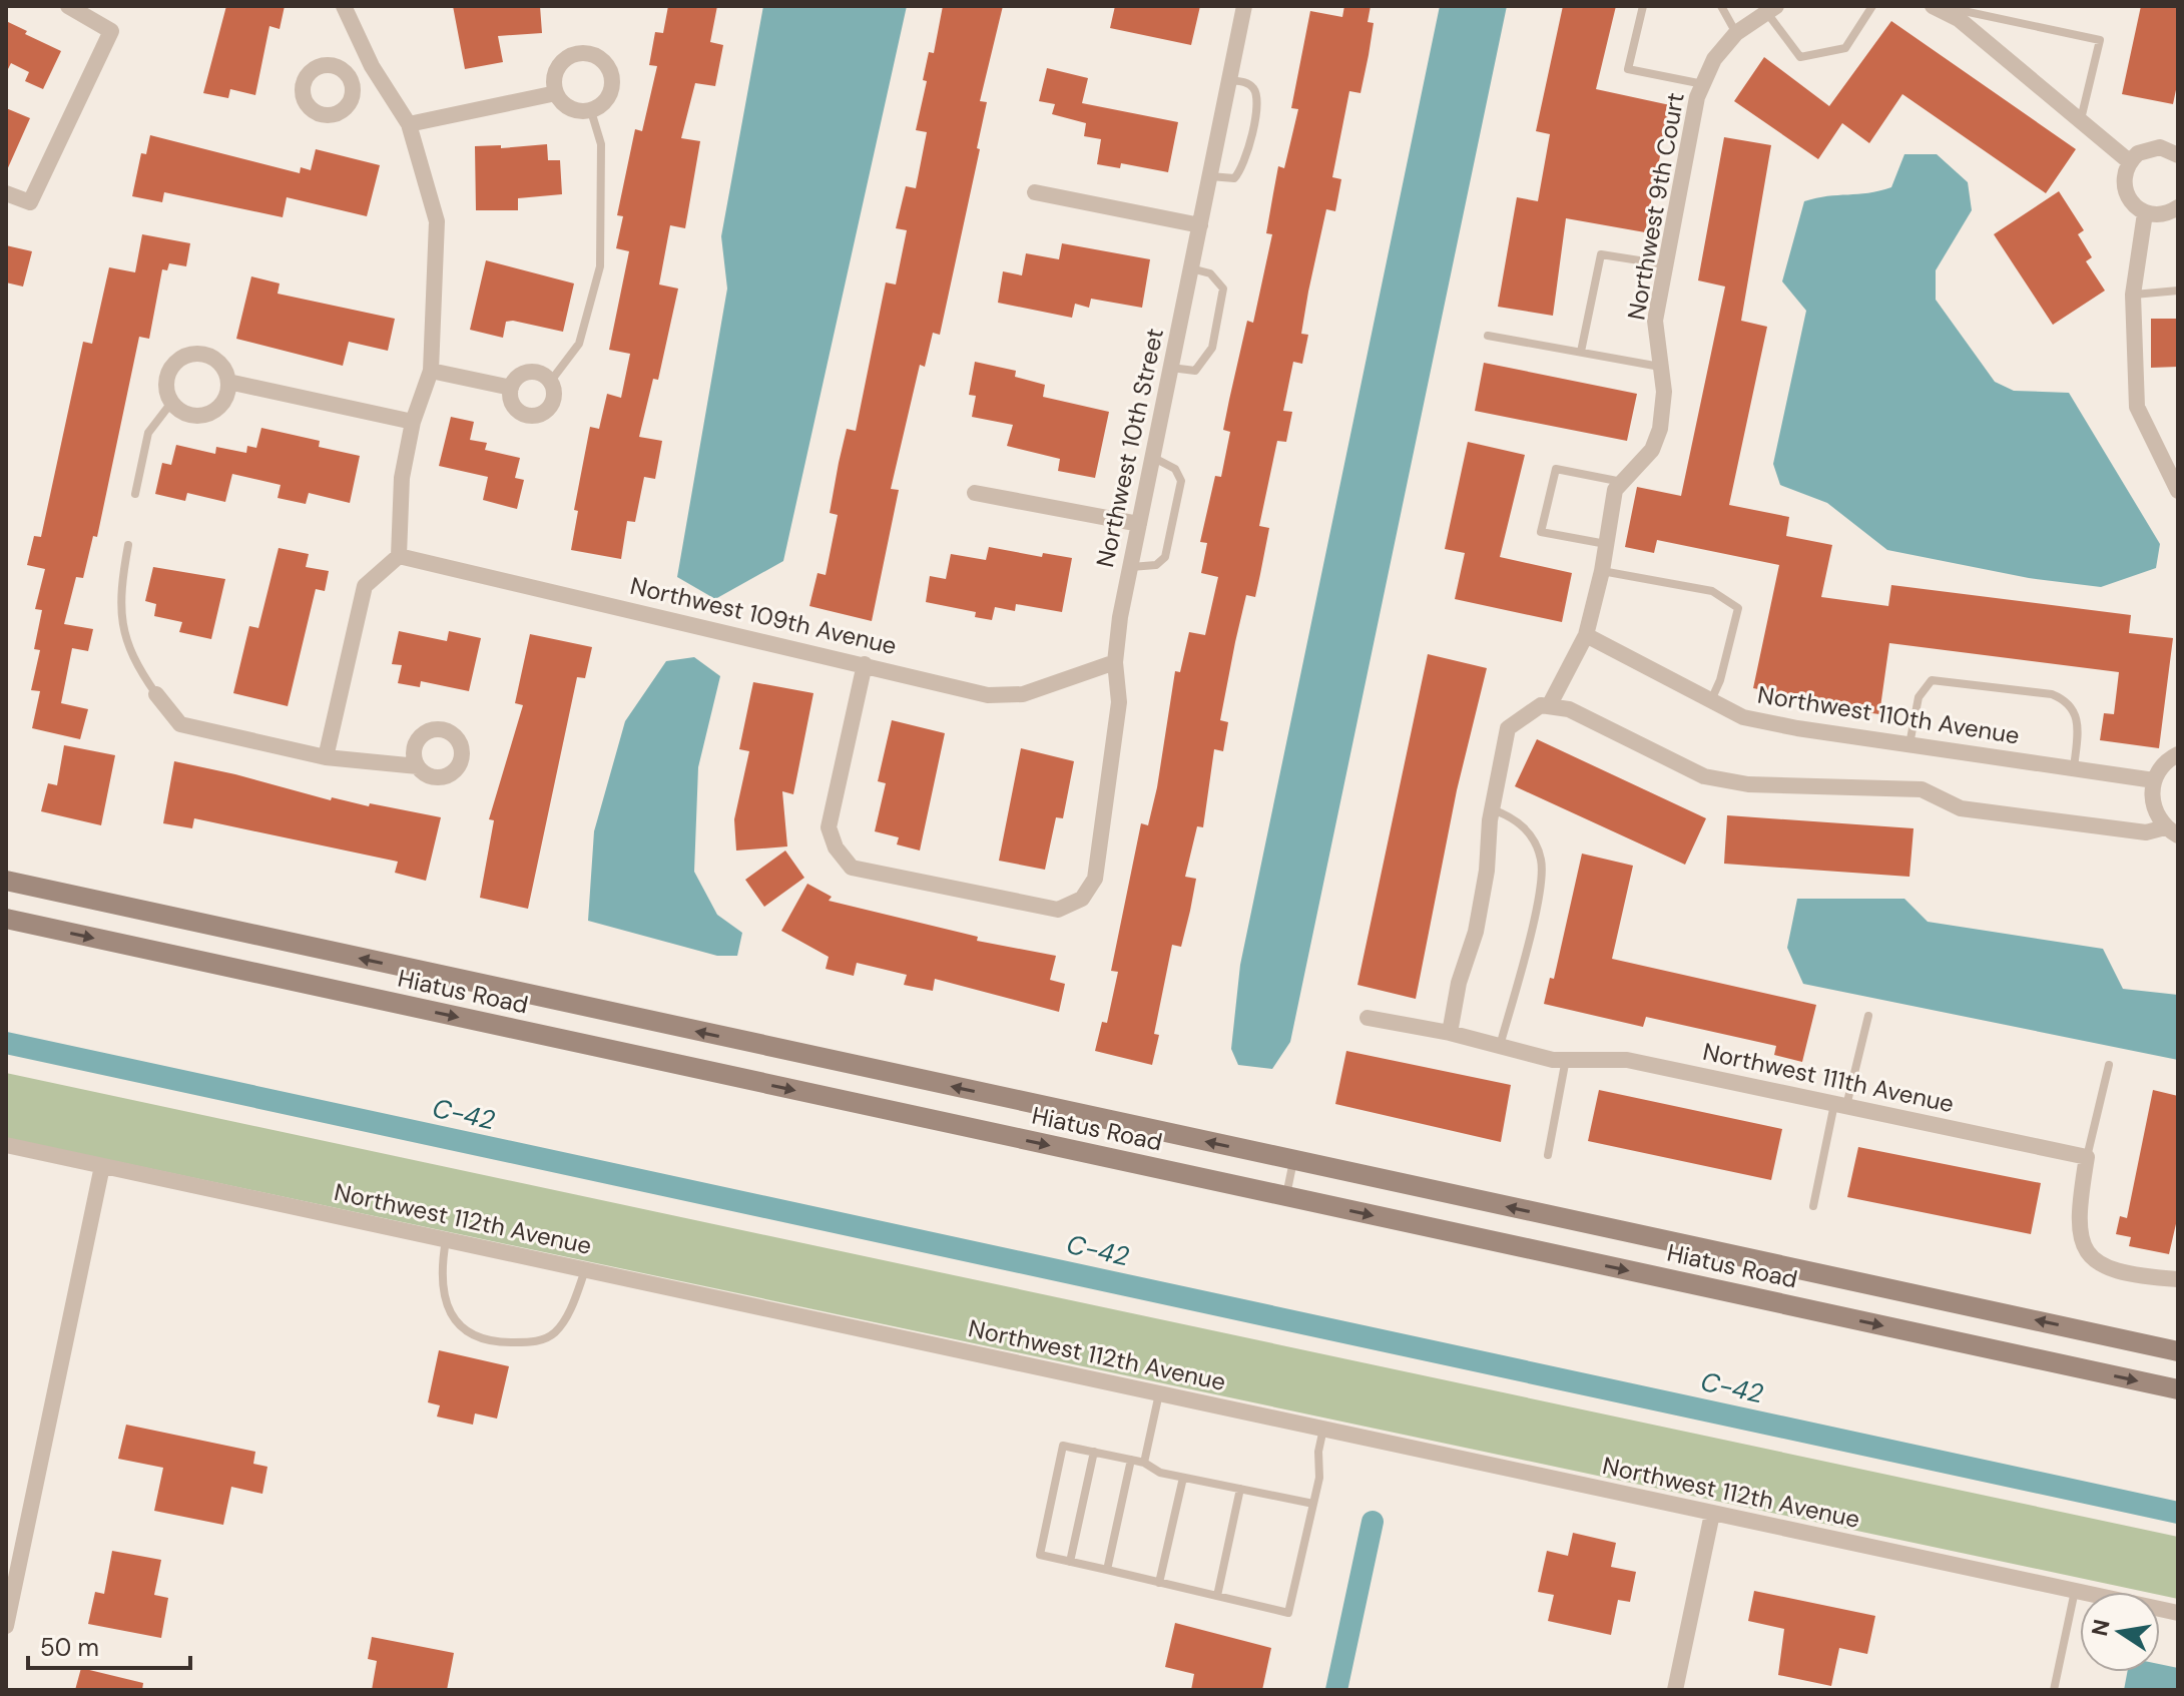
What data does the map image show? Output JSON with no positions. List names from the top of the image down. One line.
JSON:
{"streets":{"main road":["Hiatus Road"],"street":["Northwest 9th Court","Northwest 10th Street","Northwest 109th Avenue","Northwest 110th Avenue","Northwest 111th Avenue","Northwest 112th Avenue"]},"crossings":[["Northwest 9th Court","Northwest 110th Avenue"],["Northwest 10th Street","Northwest 109th Avenue"]],"water":["C-42"],"scale_bar":"50 m","north":"left"}
